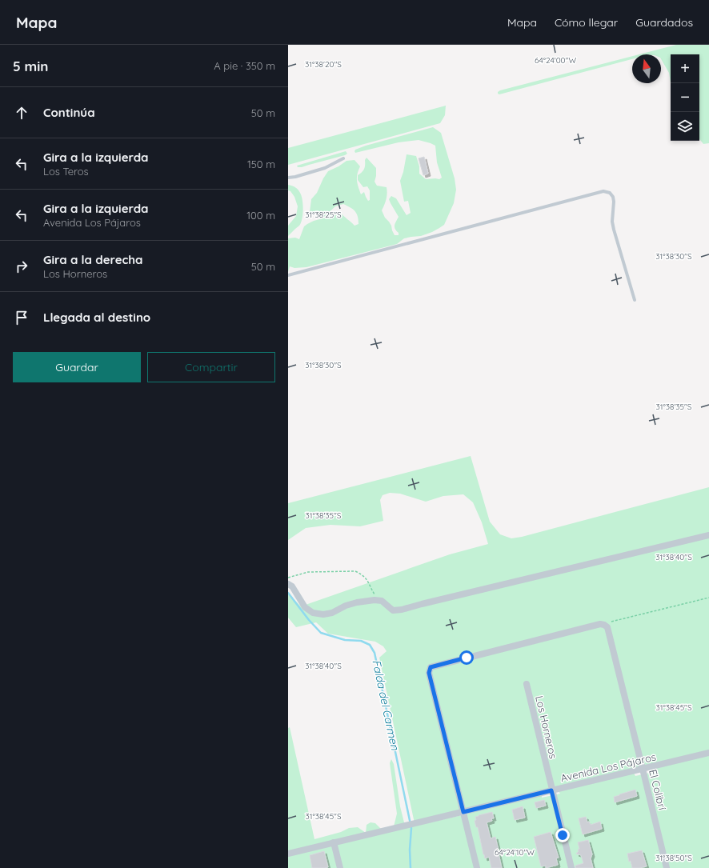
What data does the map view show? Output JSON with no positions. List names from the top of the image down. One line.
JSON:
{"streets":{"street":["Los Horneros","Avenida Los Pájaros","El Colibrí"]},"crossings":[["Los Horneros","Avenida Los Pájaros"],["Avenida Los Pájaros","El Colibrí"]],"water":["Falda del Carmen"],"north":"top","page":{"header":"Mapa","nav":["Mapa","Cómo llegar","Guardados"],"heading":["5 min","A pie · 350 m"],"map_buttons":["+","−"],"list":[["Continúa","50 m"],["Gira a la izquierda","Los Teros","150 m"],["Gira a la izquierda","Avenida Los Pájaros","100 m"],["Gira a la derecha","Los Horneros","50 m"],"Llegada al destino"],"buttons":["Guardar","Compartir"]},"coordinates":["64°24'00\"W","31°38'20\"S","31°38'25\"S","31°38'30\"S","31°38'35\"S","31°38'40\"S","31°38'45\"S","64°24'10\"W","31°38'50\"S"]}
